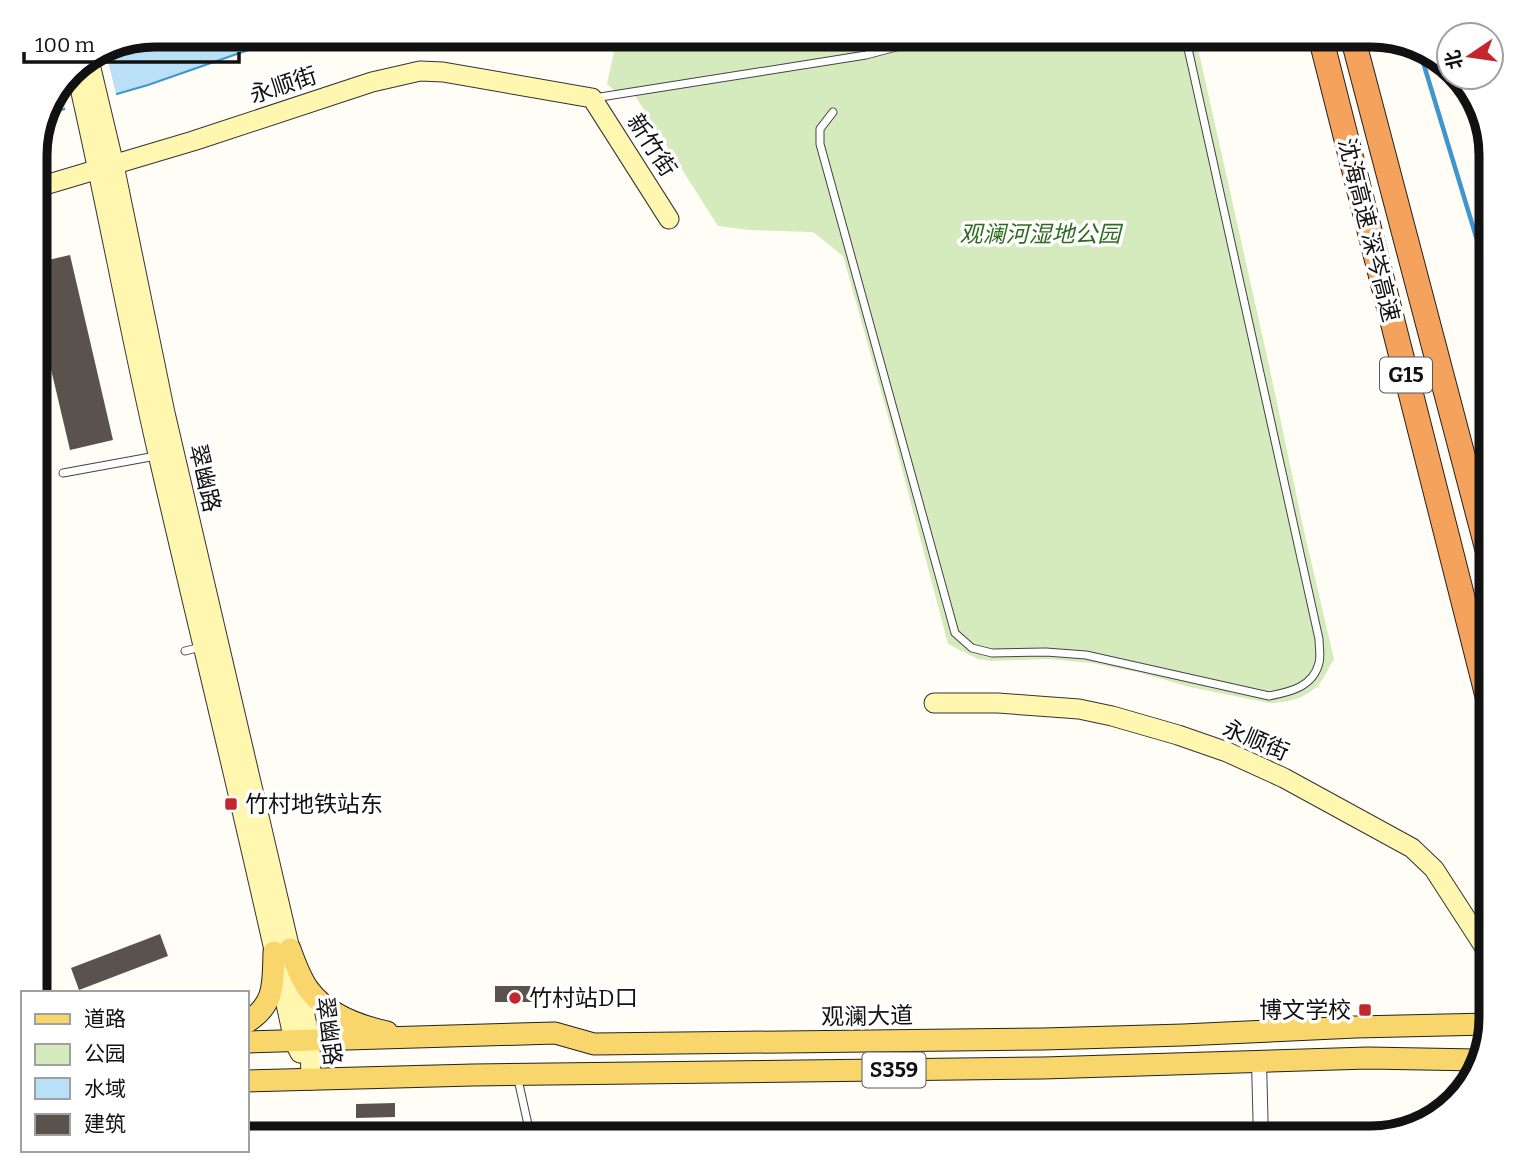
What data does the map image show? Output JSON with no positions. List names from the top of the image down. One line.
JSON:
{"streets":{"highway":["沈海高速 深岑高速","G15"],"main road":["永顺街","新竹街","翠幽路","观澜大道","S359"]},"crossings":[["永顺街","新竹街"],["永顺街","翠幽路"],["翠幽路","观澜大道"],["翠幽路","S359"]],"parks":["观澜河湿地公园"],"places":{"transit":["竹村地铁站东","博文学校"],"other":["竹村站D口"]},"legend":["道路","公园","水域","建筑"],"scale_bar":"100 m","north":"left"}
